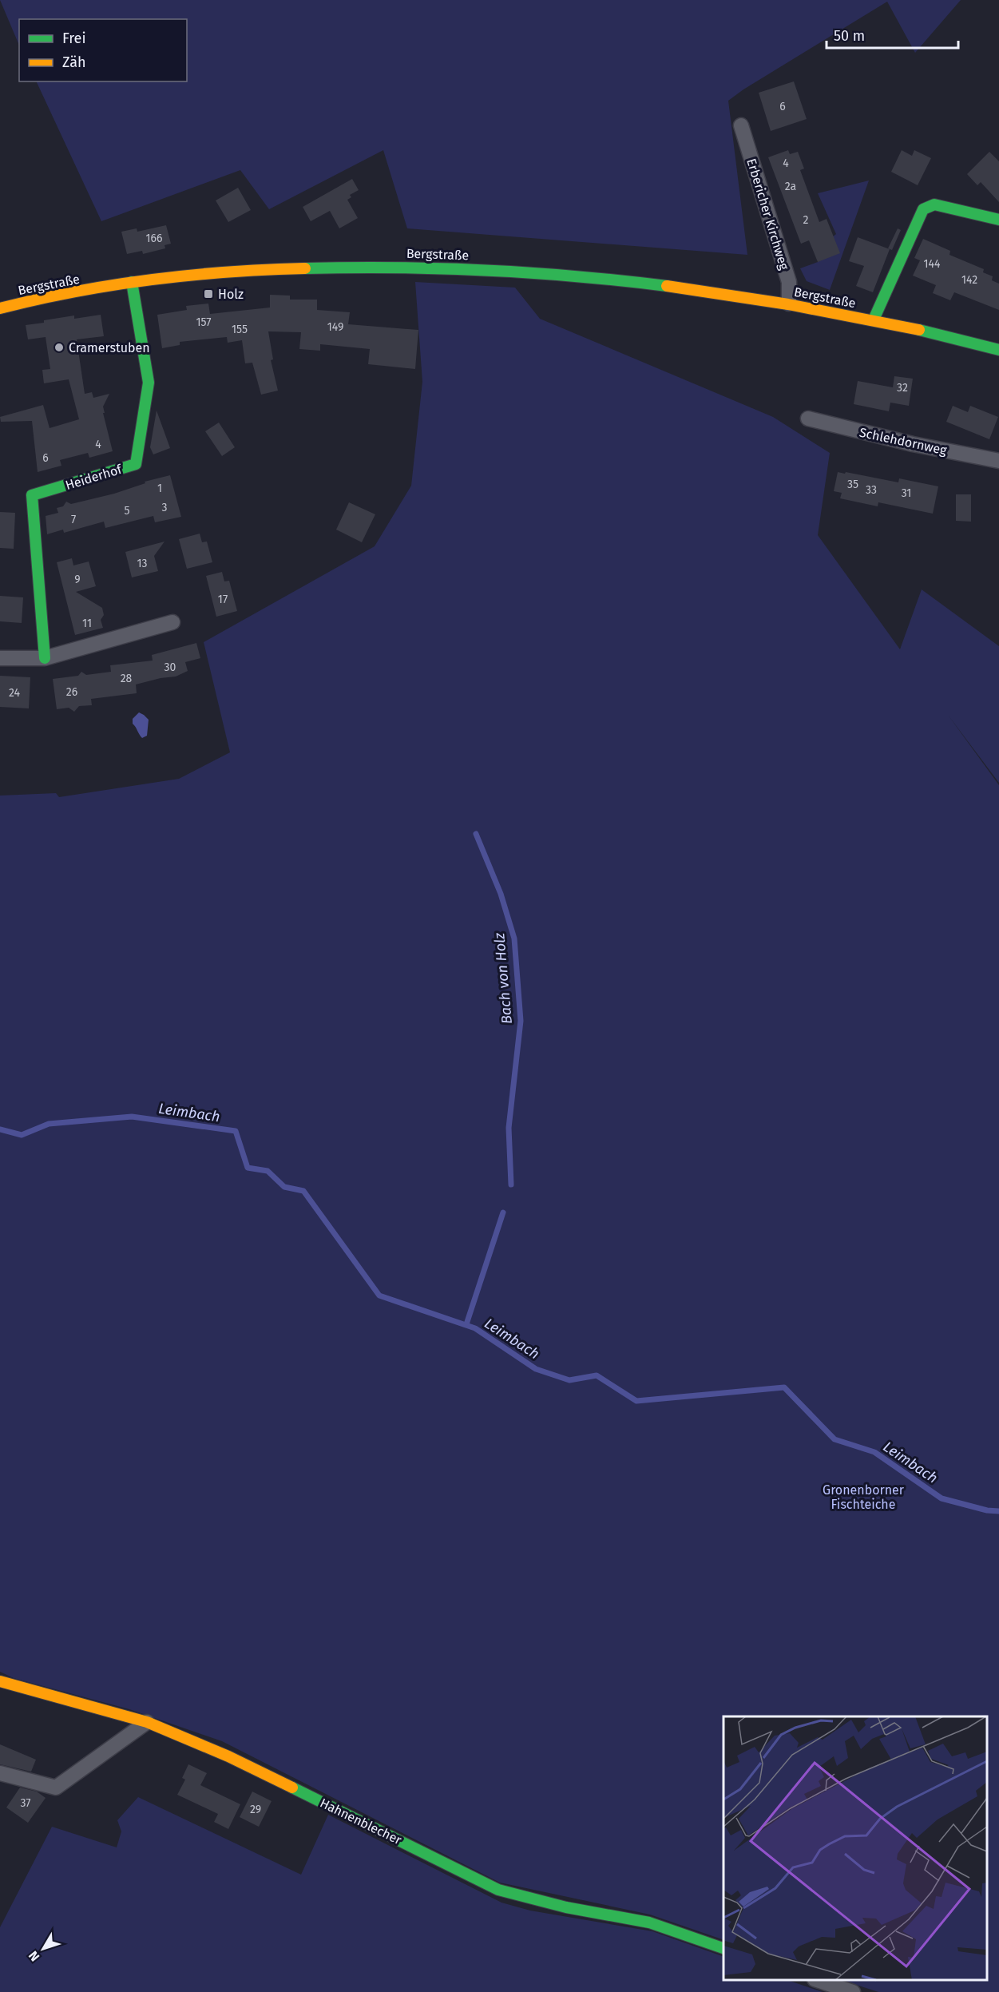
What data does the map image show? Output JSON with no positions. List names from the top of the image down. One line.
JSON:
{"streets":{"street":["Erbericher Kirchweg","Bergstraße","Schlehdornweg","Heiderhof","Hahnenblecher"]},"crossings":[["Erbericher Kirchweg","Bergstraße"],["Bergstraße","Heiderhof"]],"water":["Bach von Holz","Leimbach"],"parks":["Gronenborner Fischteiche"],"places":{"transit":["Holz"],"other":["Cramerstuben"]},"house_numbers":["6","4","2a","2","166","144","142","157","149","155","32","4","6","35","1","33","31","3","5","7","13","9","17","11","30","28","26","24","37","29"],"legend":["Frei","Zäh"],"scale_bar":"50 m","north":"bottom left"}
